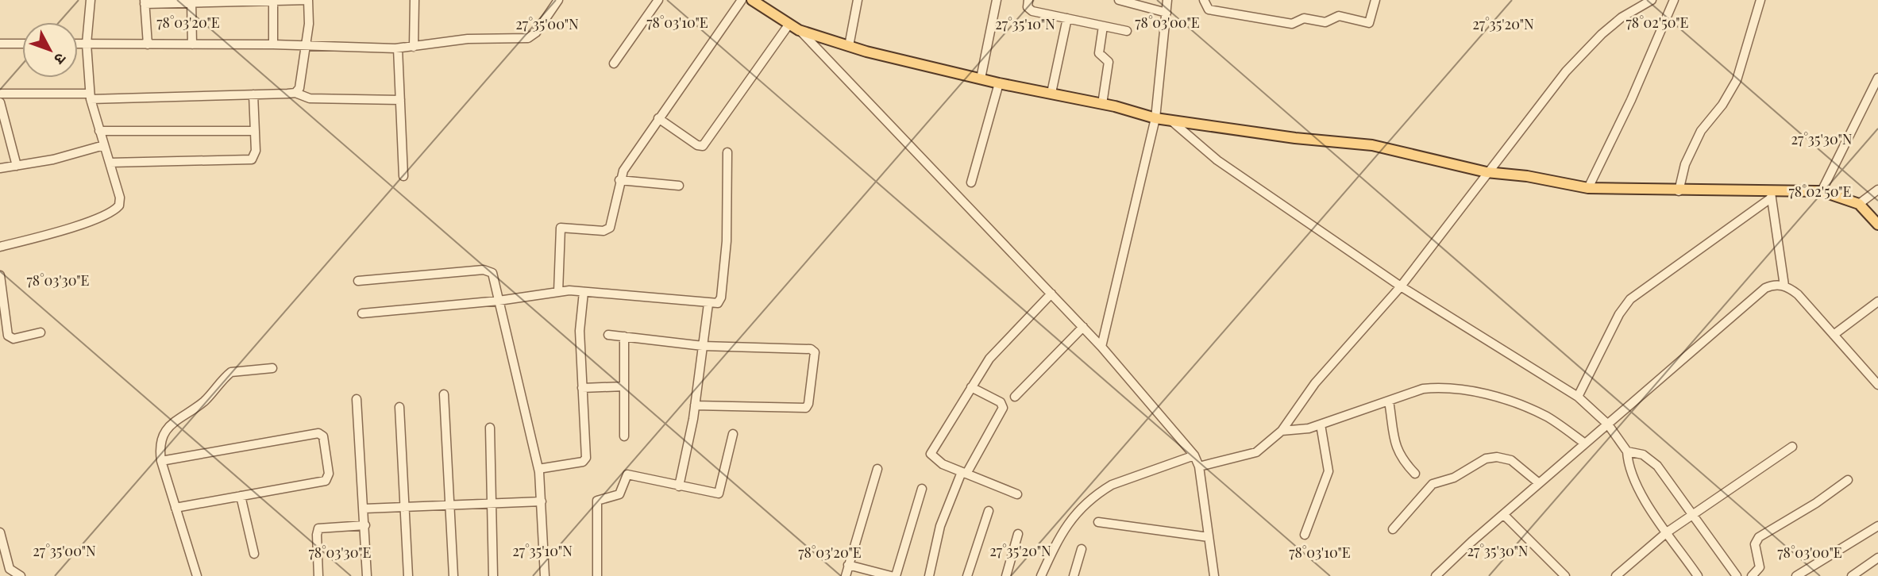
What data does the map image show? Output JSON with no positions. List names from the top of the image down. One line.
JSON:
{"north":"bottom right","coordinates":["78°03'20\"E","78°03'10\"E","78°03'00\"E","78°02'50\"E","27°35'00\"N","27°35'20\"N","27°35'10\"N","27°35'30\"N","78°03'30\"E"]}
